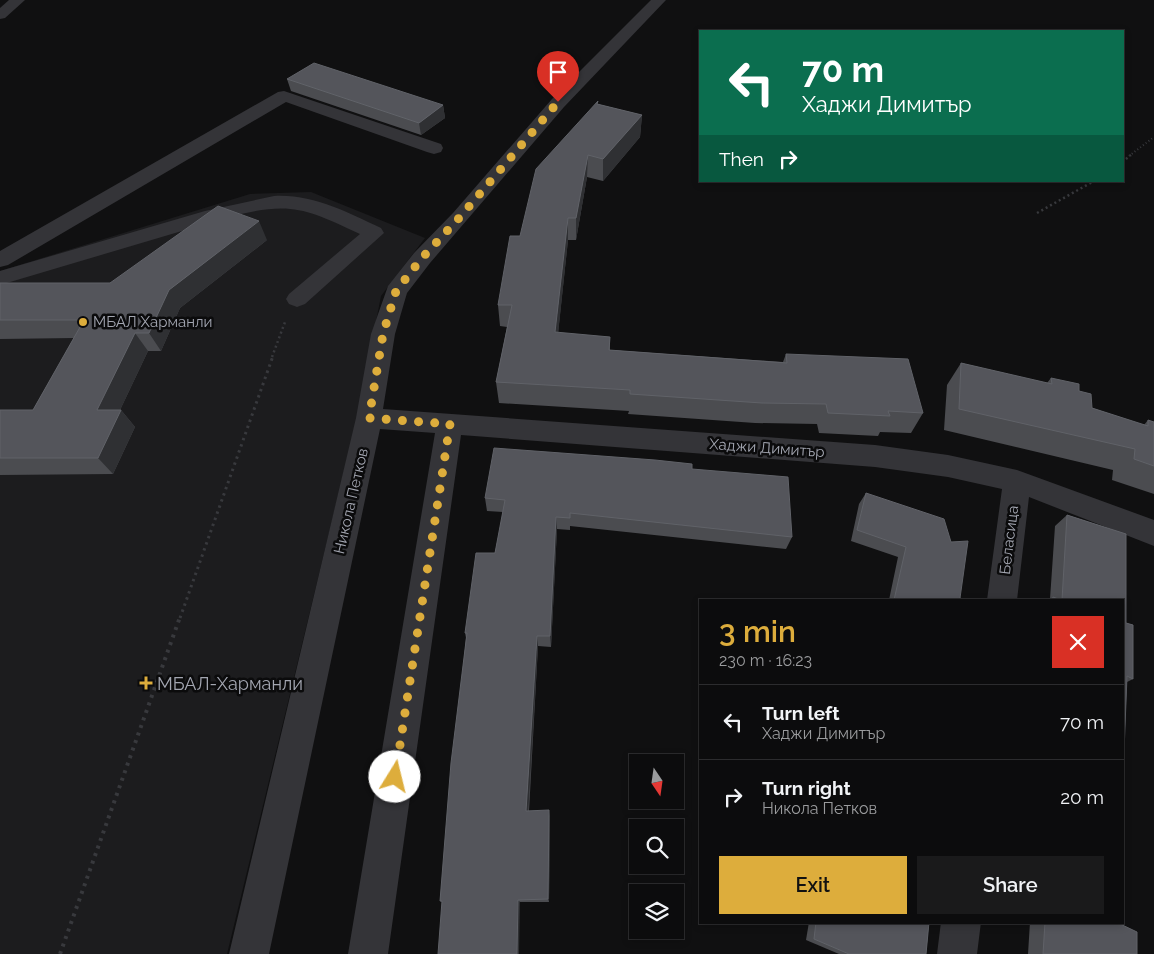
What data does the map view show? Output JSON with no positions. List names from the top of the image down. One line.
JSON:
{"streets":{"street":["Хаджи Димитър","Никола Петков","Беласица"]},"crossings":[["Хаджи Димитър","Никола Петков"],["Хаджи Димитър","Беласица"]],"places":{"other":["МБАЛ Харманли"],"health":["МБАЛ-Харманли"]},"north":"bottom","page":{"turn":["70 m","Хаджи Димитър"],"then":"Then","heading":["3 min","230 m · 16:23"],"list":[{"name":"Turn left","note":"Хаджи Димитър","value":"70 m"},{"name":"Turn right","note":"Никола Петков","value":"20 m"}],"buttons":["Exit","Share"]}}
